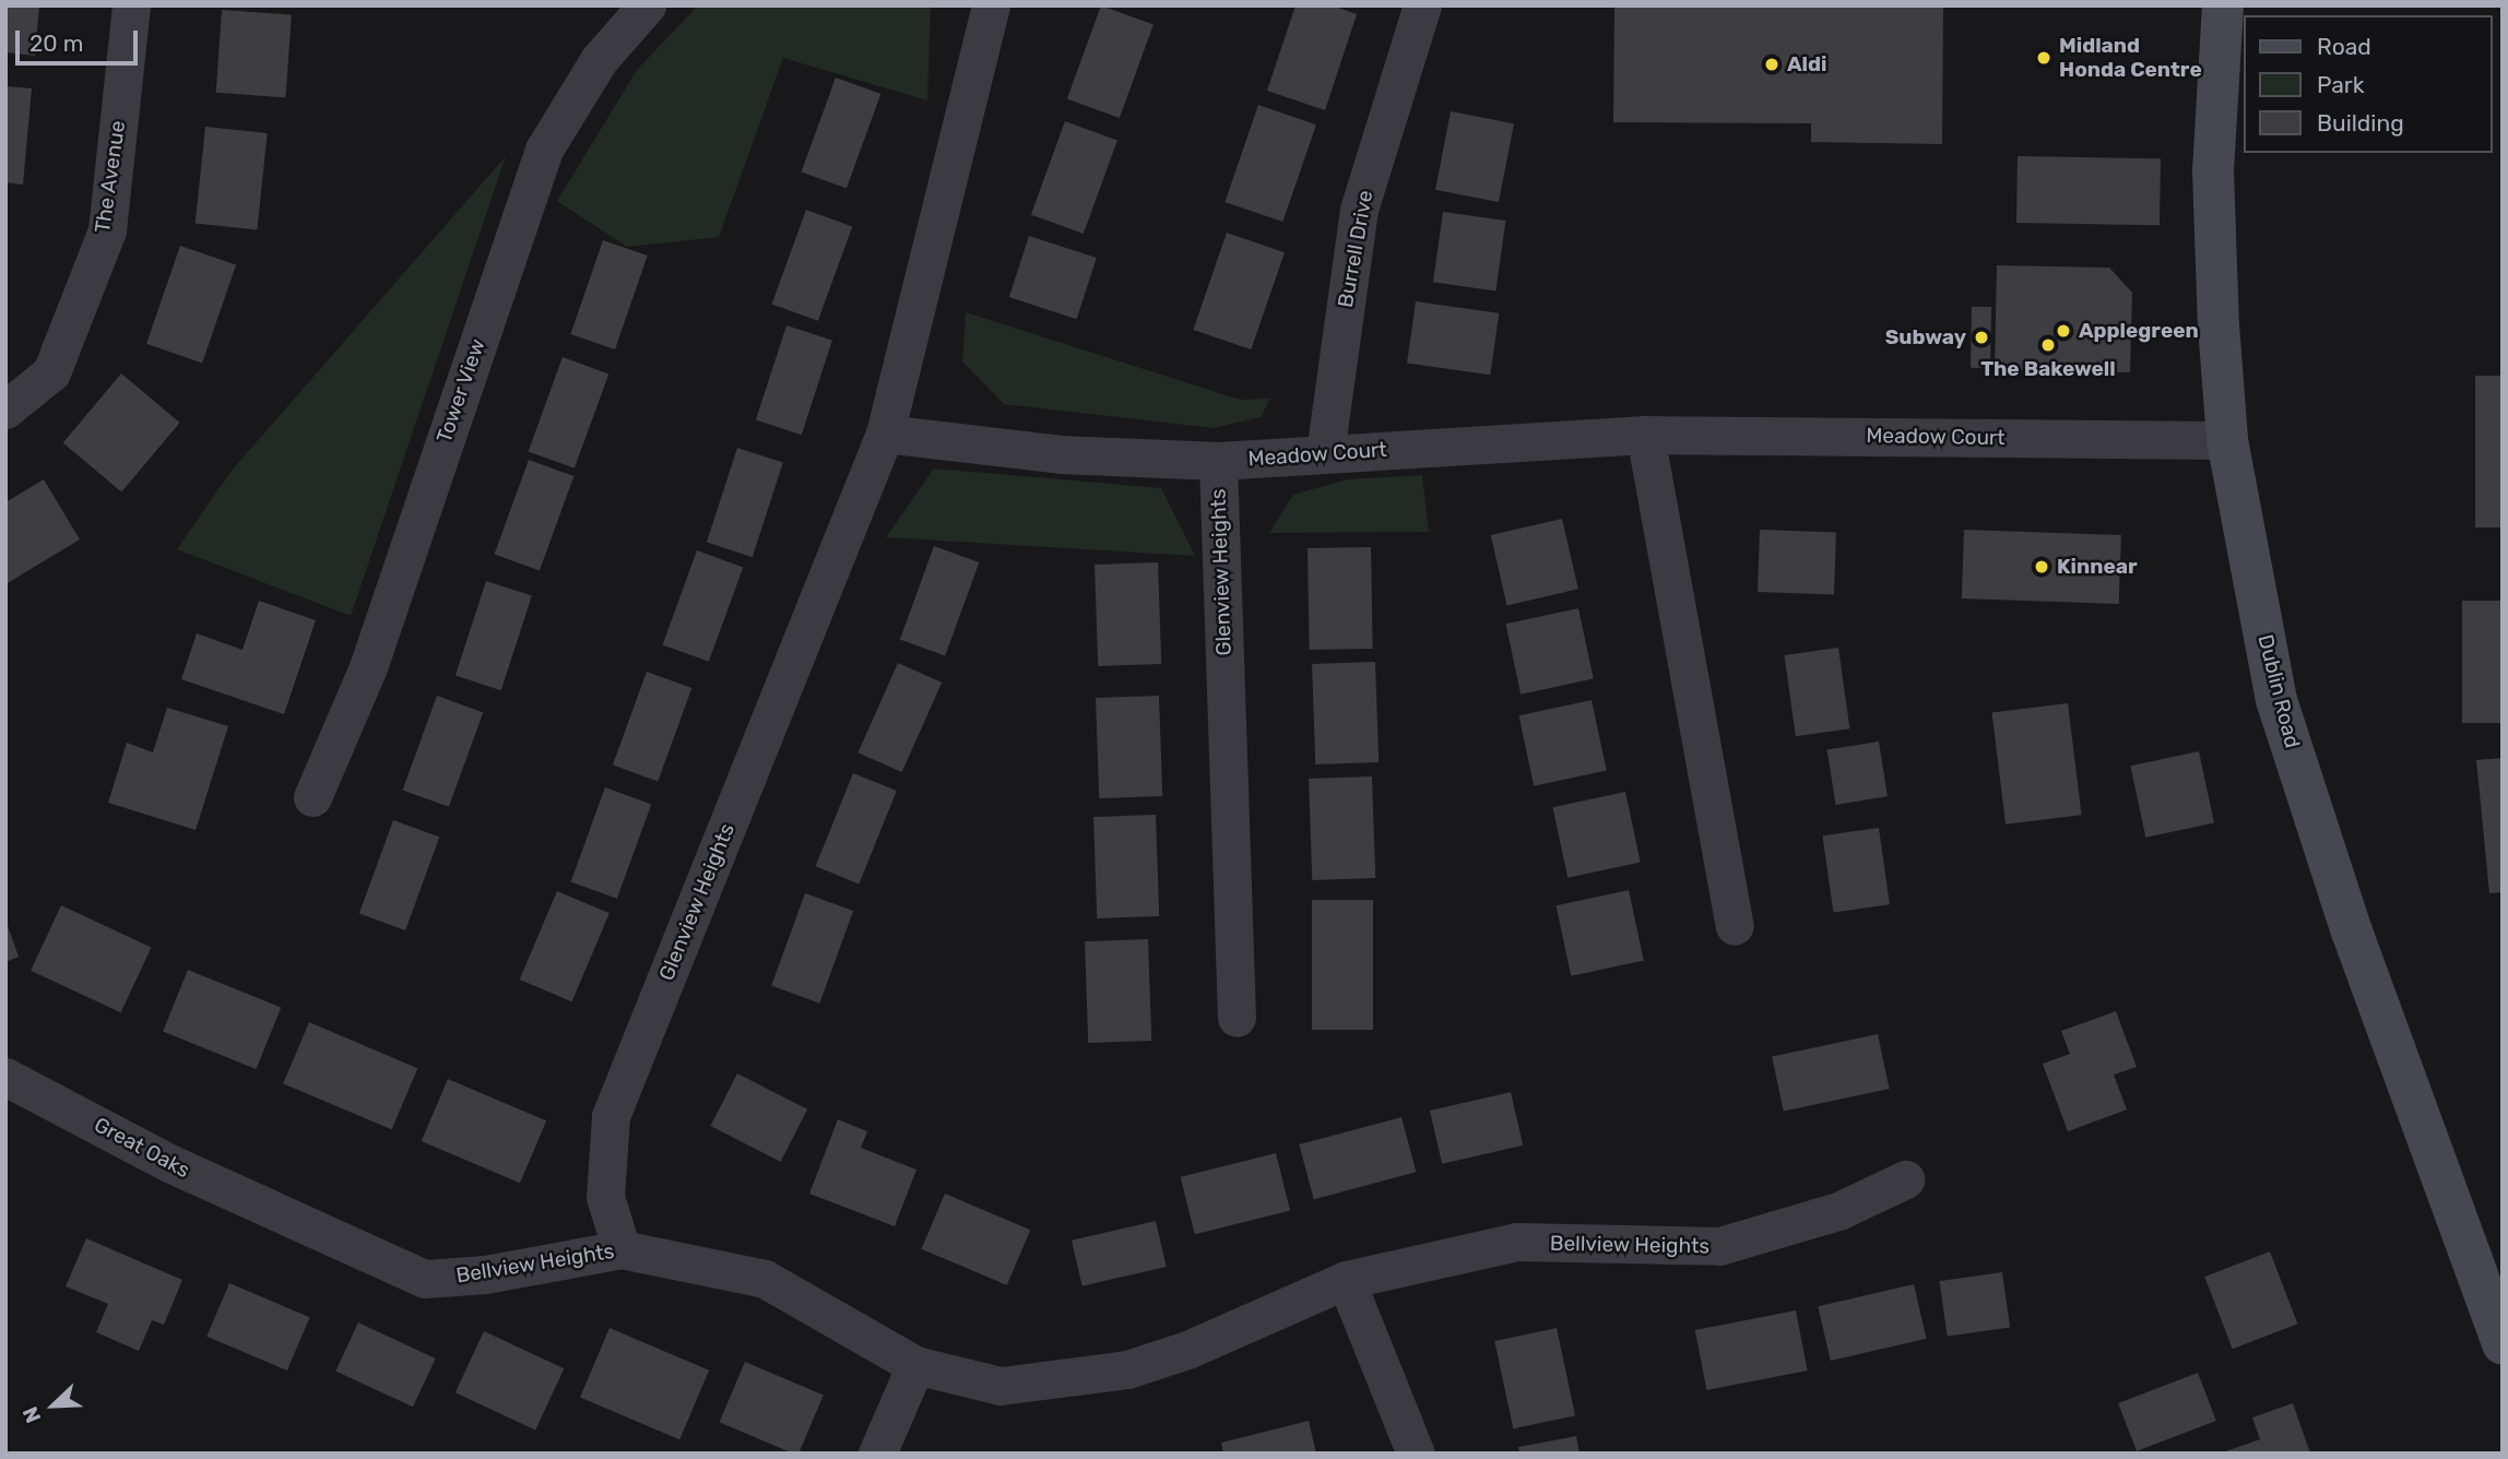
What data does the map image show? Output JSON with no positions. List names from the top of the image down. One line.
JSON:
{"streets":{"main road":["Dublin Road"],"street":["The Avenue","Burrell Drive","Tower View","Meadow Court","Glenview Heights","Great Oaks","Bellview Heights"]},"crossings":[["Burrell Drive","Meadow Court"],["Meadow Court","Glenview Heights"],["Meadow Court","Dublin Road"],["Glenview Heights","Bellview Heights"],["Great Oaks","Bellview Heights"]],"places":["Midland Honda Centre","Aldi","Applegreen","Subway","The Bakewell","Kinnear"],"legend":["Road","Park","Building"],"scale_bar":"20 m","north":"bottom left"}
